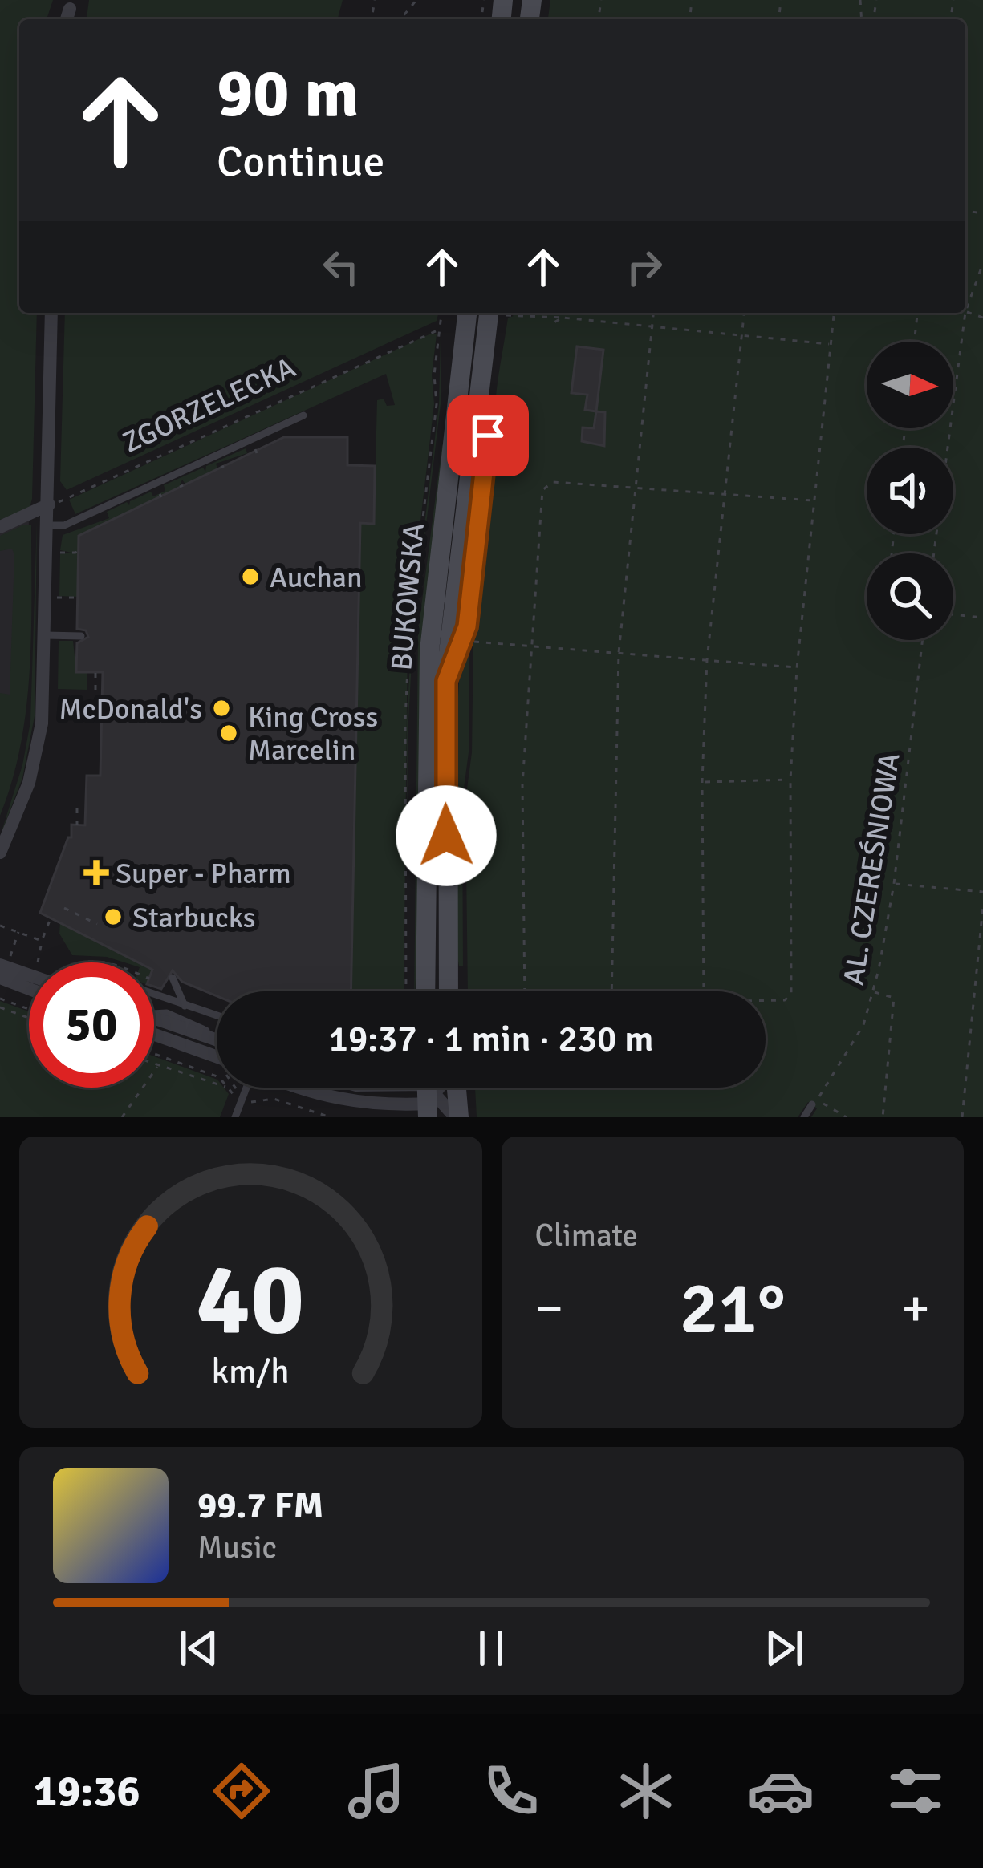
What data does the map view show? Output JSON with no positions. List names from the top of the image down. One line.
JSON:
{"streets":{"main road":["BUKOWSKA"],"path":["ZGORZELECKA","AL. CZEREŚNIOWA"]},"places":{"other":["Auchan","McDonald's","King Cross Marcelin","Starbucks"],"health":["Super - Pharm"]},"north":"right","page":{"turn":["90 m","Continue"],"limit":"50","trip":"19:37 · 1 min · 230 m","tile":"Climate","heat":["−","21°","+"],"song":["99.7 FM","Music"],"tabs":"19:36","gauge":["40","km/h"]}}
